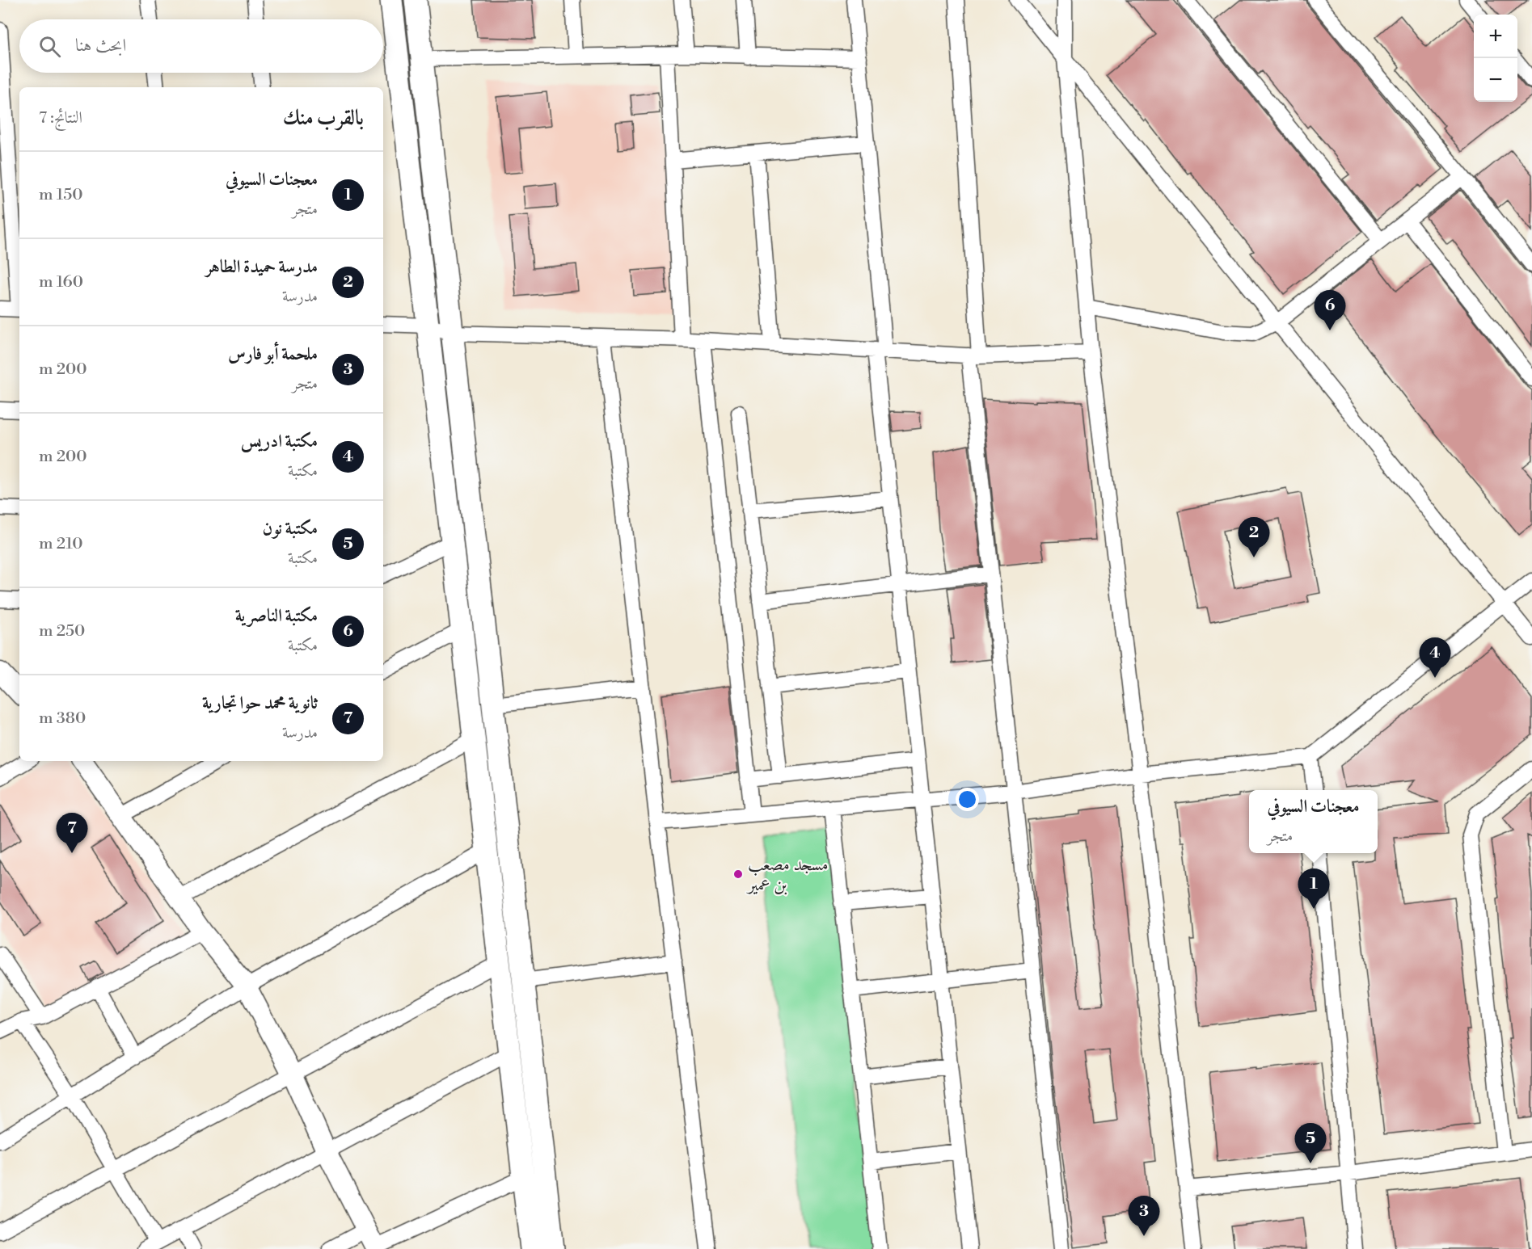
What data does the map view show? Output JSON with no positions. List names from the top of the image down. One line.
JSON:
{"places":["مسجد مصعب بن عمير"],"page":{"map_buttons":["+","−"],"search":"ابحث هنا","heading":["بالقرب منك","النتائج: 7"],"list":[{"mark":"1","name":"معجنات السيوفي","note":"متجر","value":"150 m"},{"mark":"2","name":"مدرسة حميدة الطاهر","note":"مدرسة","value":"160 m"},{"mark":"3","name":"ملحمة أبو فارس","note":"متجر","value":"200 m"},{"mark":"4","name":"مكتبة ادريس","note":"مكتبة","value":"200 m"},{"mark":"5","name":"مكتبة نون","note":"مكتبة","value":"210 m"},{"mark":"6","name":"مكتبة الناصرية","note":"مكتبة","value":"250 m"},{"mark":"7","name":"ثانوية محمد حوا تجارية","note":"مدرسة","value":"380 m"}],"pins":["6","2","4","7","1","5","3"],"popup":["معجنات السيوفي","متجر"]}}
